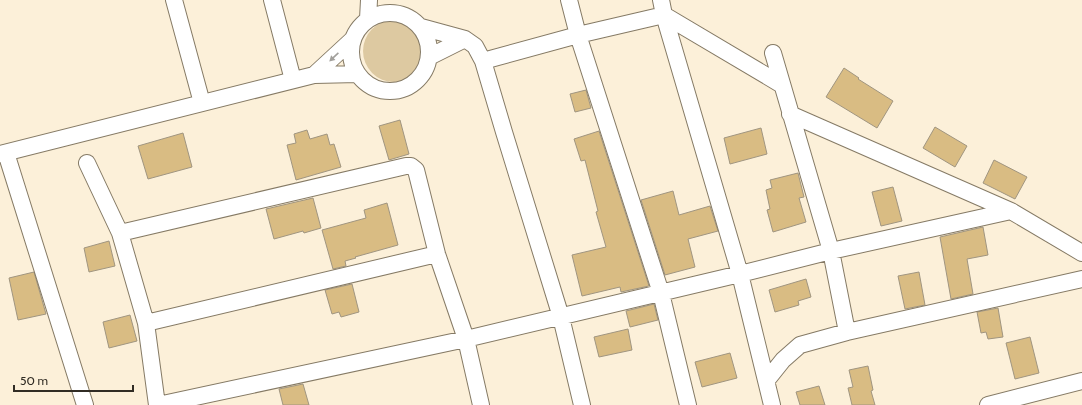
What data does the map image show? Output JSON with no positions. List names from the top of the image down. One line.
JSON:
{"scale_bar":"50 m"}
